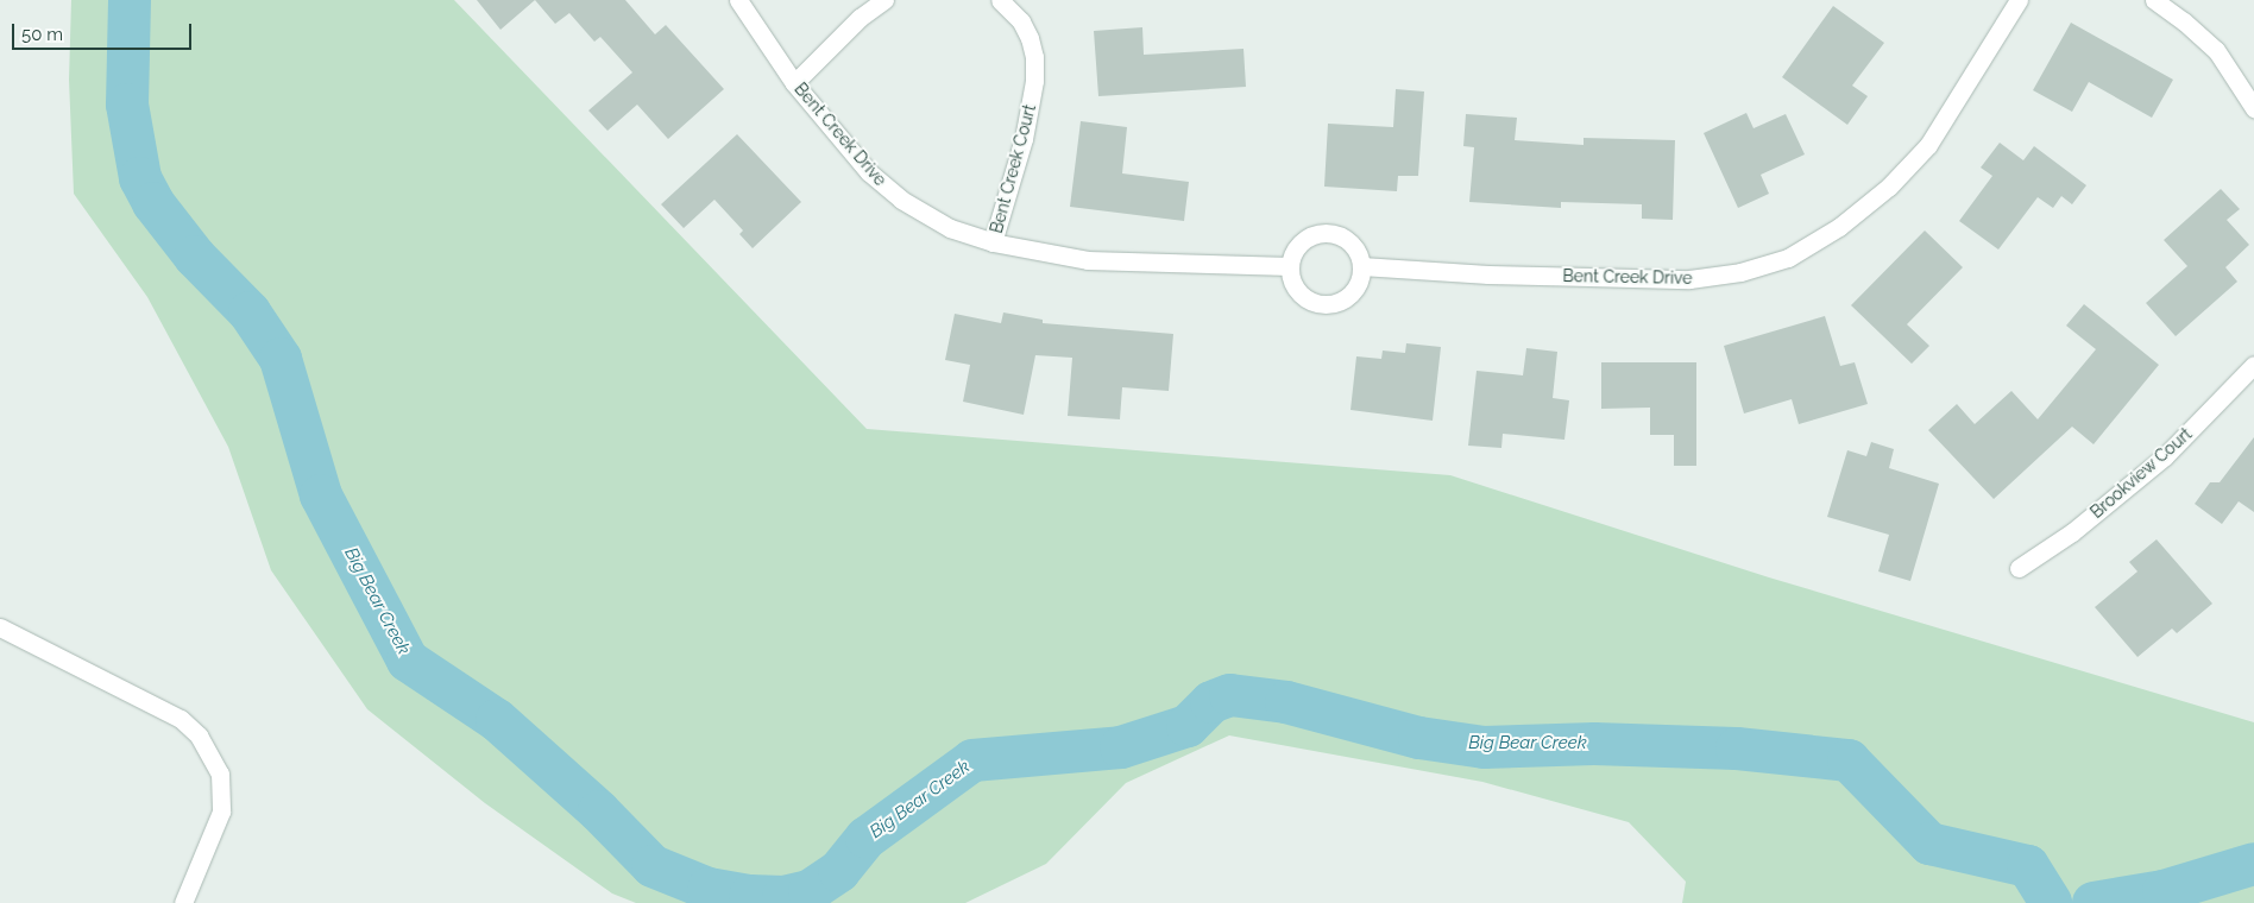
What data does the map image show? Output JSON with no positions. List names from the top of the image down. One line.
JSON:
{"streets":{"street":["Bent Creek Drive","Bent Creek Court","Brookview Court"]},"crossings":[["Bent Creek Drive","Bent Creek Court"]],"water":["Big Bear Creek"],"scale_bar":"50 m"}
